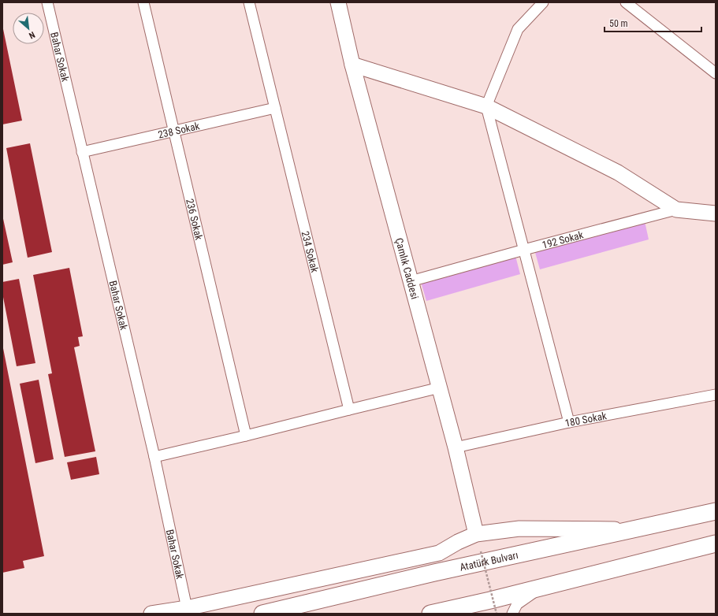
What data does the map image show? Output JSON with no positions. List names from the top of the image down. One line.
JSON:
{"streets":{"main road":["Atatürk Bulvarı"],"street":["Bahar Sokak","238 Sokak","236 Sokak","192 Sokak","234 Sokak","Çamlık Caddesi","180 Sokak"]},"crossings":[["Bahar Sokak","238 Sokak"],["238 Sokak","236 Sokak"],["238 Sokak","234 Sokak"],["192 Sokak","Çamlık Caddesi"],["Çamlık Caddesi","180 Sokak"]],"scale_bar":"50 m","north":"bottom right"}
